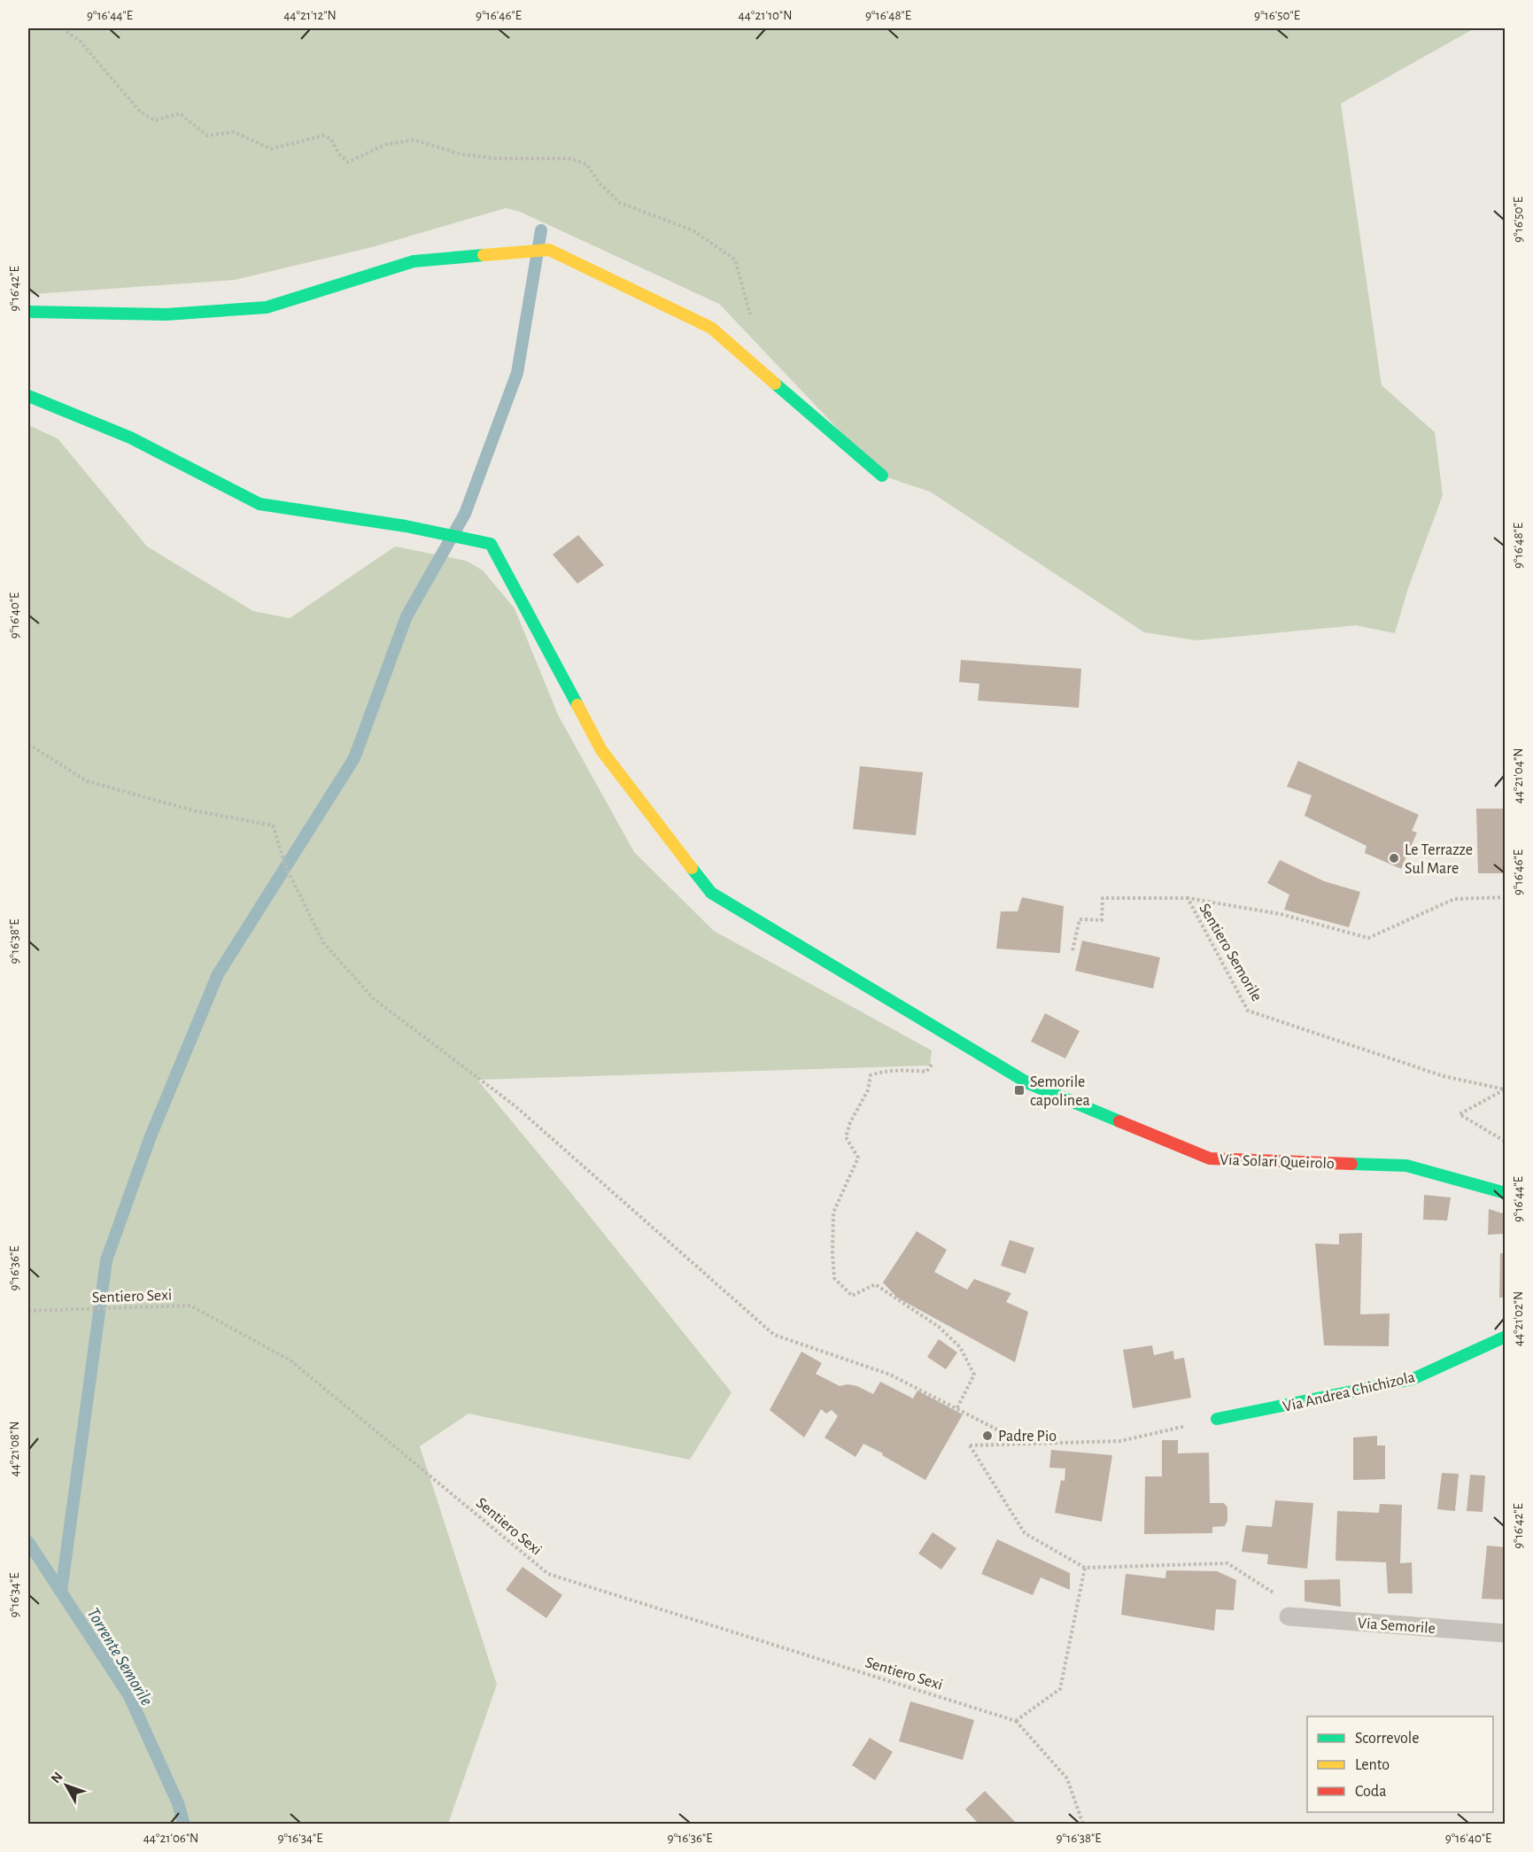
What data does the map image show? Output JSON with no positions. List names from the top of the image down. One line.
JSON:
{"streets":{"street":["Via Solari Queirolo","Via Andrea Chichizola"],"lane":["Via Semorile"],"path":["Sentiero Semorile","Sentiero Sexi"]},"water":["Torrente Semorile"],"places":{"other":["Le Terrazze Sul Mare","Padre Pio"],"transit":["Semorile capolinea"]},"legend":["Scorrevole","Lento","Coda"],"north":"top left","coordinates":["9°16'44\"E","44°21'12\"N","9°16'46\"E","44°21'10\"N","9°16'48\"E","9°16'50\"E","9°16'42\"E","9°16'40\"E","44°21'04\"N","9°16'38\"E","9°16'36\"E","44°21'02\"N","44°21'08\"N","9°16'34\"E","44°21'06\"N"]}
